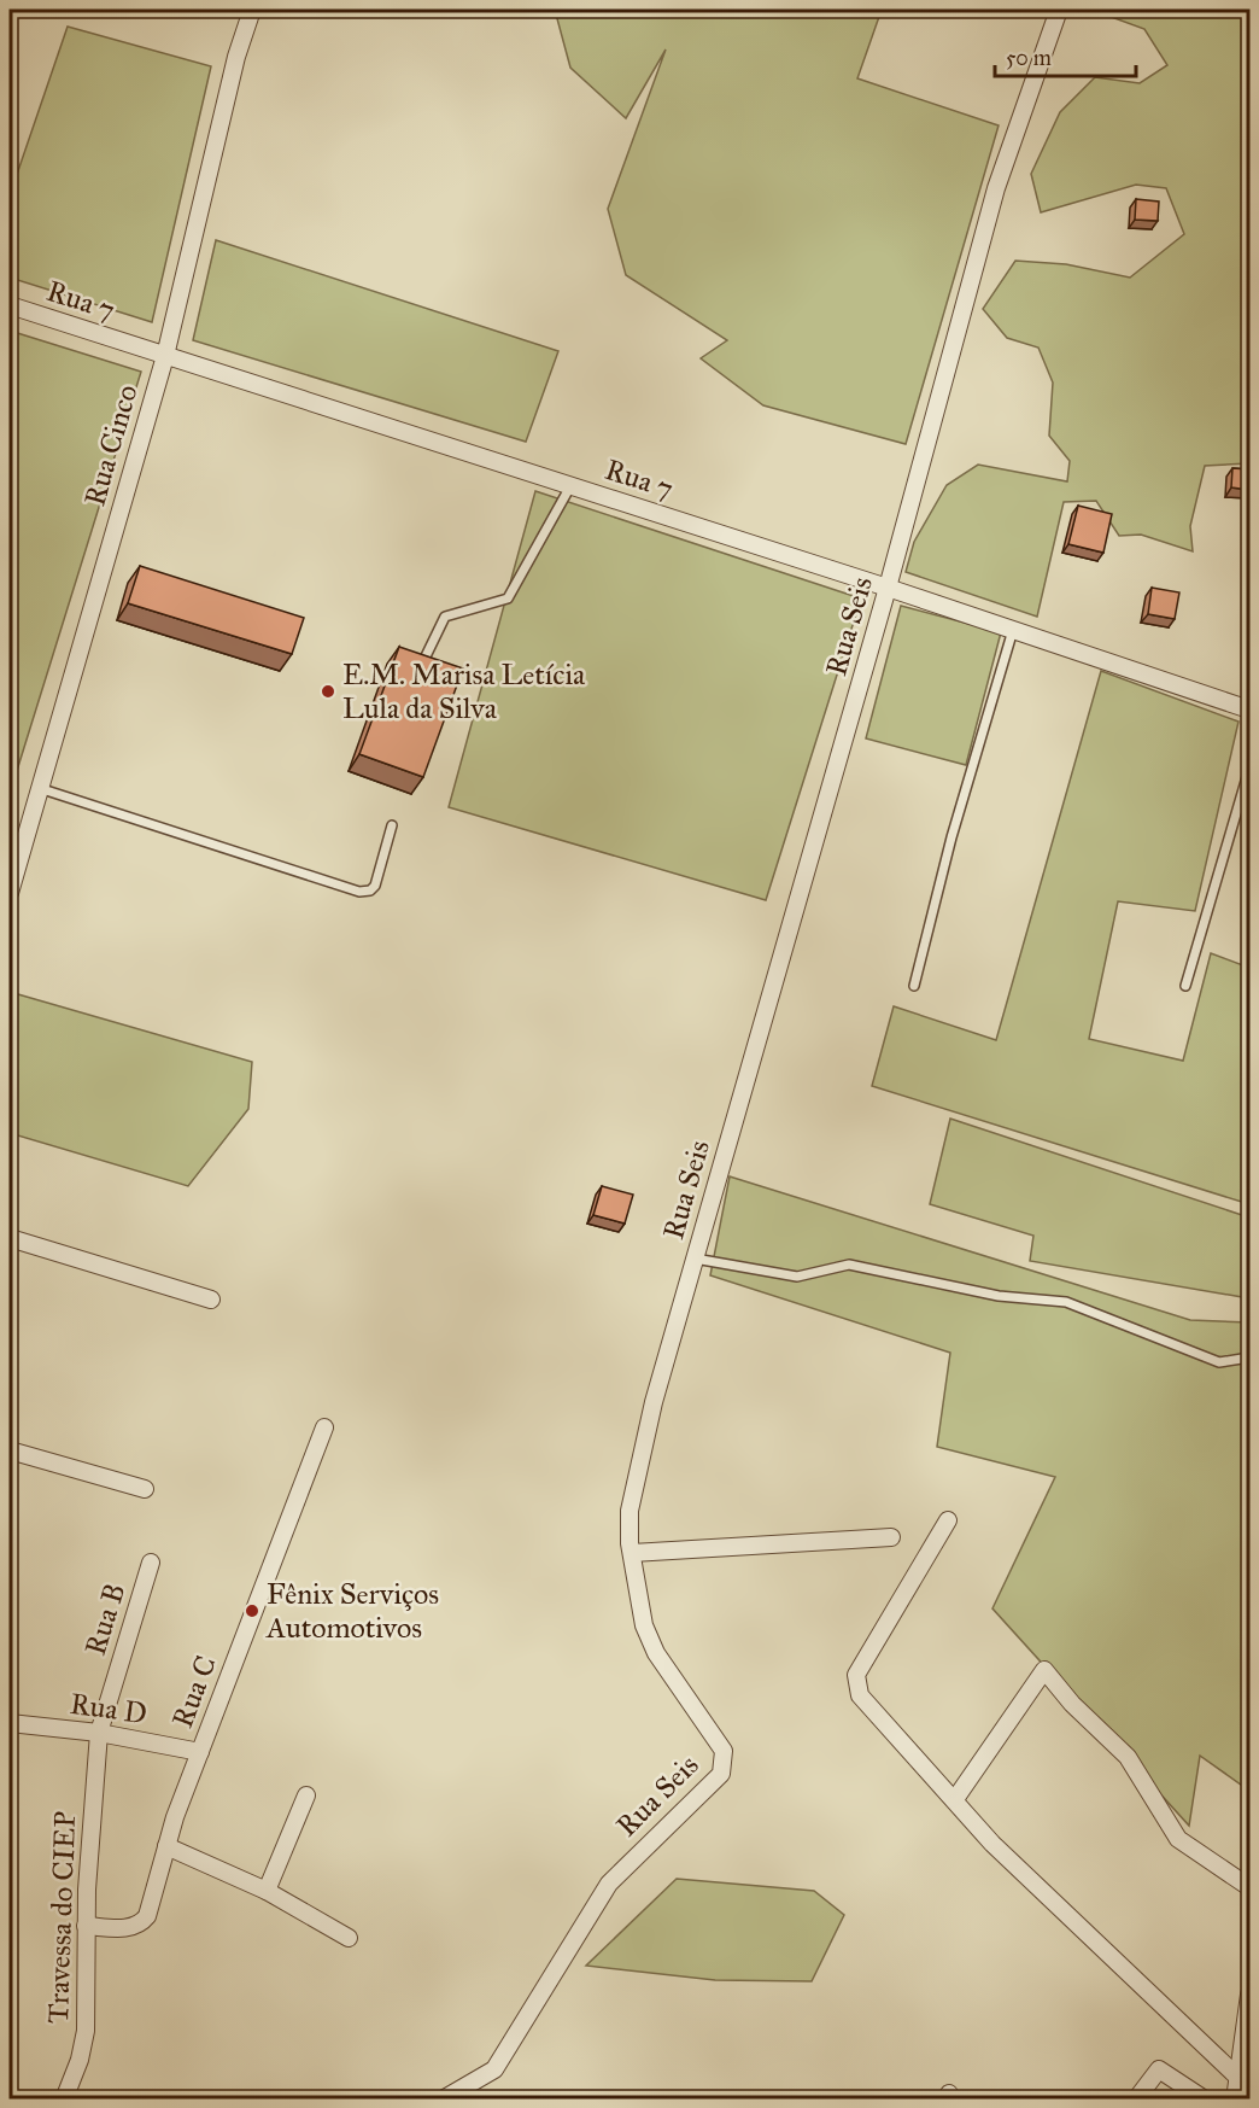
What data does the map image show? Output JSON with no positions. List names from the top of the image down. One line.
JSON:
{"streets":{"street":["Rua 7","Rua Cinco","Rua Seis","Rua B","Rua C","Rua D","Travessa do CIEP"]},"crossings":[["Rua 7","Rua Cinco"],["Rua 7","Rua Seis"],["Rua B","Rua D"],["Rua B","Travessa do CIEP"],["Rua C","Rua D"],["Rua C","Travessa do CIEP"],["Rua D","Travessa do CIEP"]],"places":["E.M. Marisa Letícia Lula da Silva","Fênix Serviços Automotivos"],"scale_bar":"50 m"}
